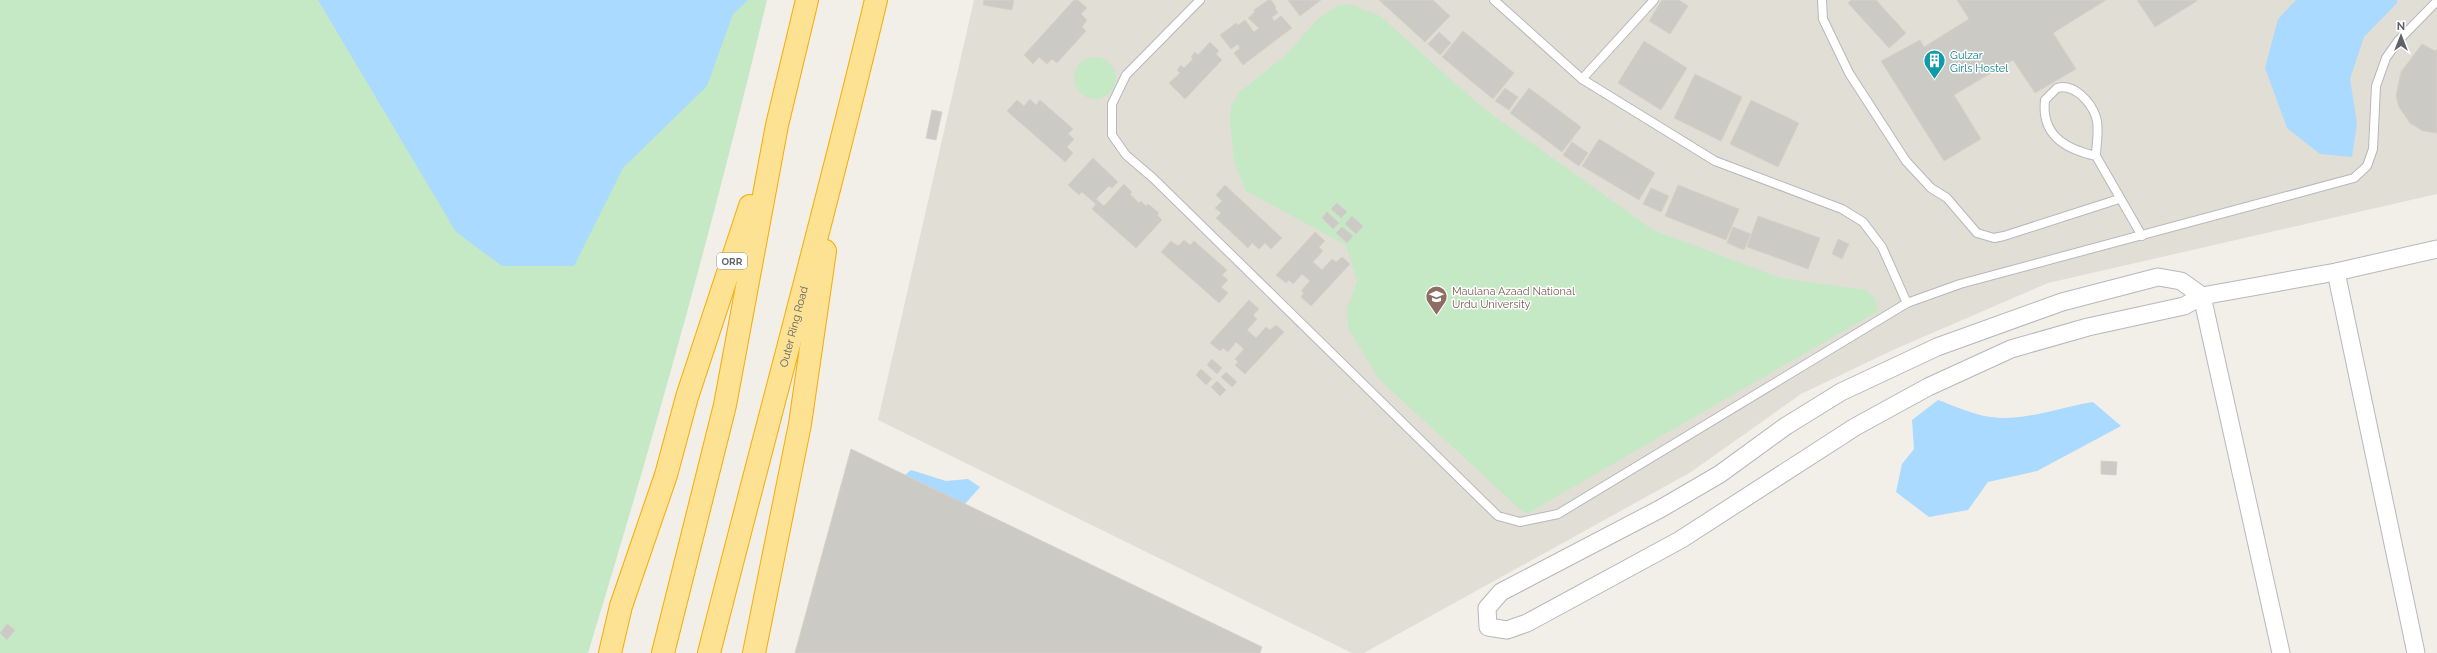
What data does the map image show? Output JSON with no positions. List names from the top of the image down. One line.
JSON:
{"streets":{"highway":["ORR","Outer Ring Road"]},"places":{"building":["Gulzar Girls Hostel"],"school or university":["Maulana Azaad National Urdu University"]},"north":"top"}
